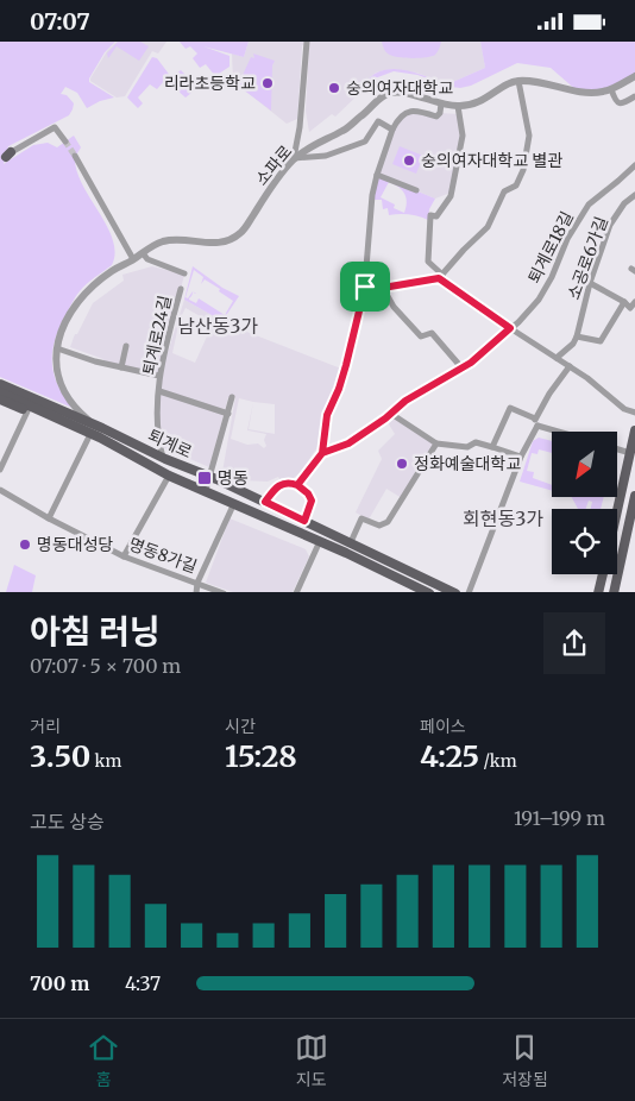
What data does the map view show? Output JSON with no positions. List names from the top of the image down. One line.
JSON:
{"streets":{"main road":["퇴계로"],"street":["소파로","퇴계로18길","소공로6가길","퇴계로24길","명동8가길"]},"crossings":[["퇴계로24길","퇴계로"],["퇴계로","명동8가길"]],"districts":["남산동3가","회현동3가"],"places":{"other":["리라초등학교","숭의여자대학교","숭의여자대학교 별관","정화예술대학교","명동대성당"],"transit":["명동"]},"north":"bottom left","page":{"status":"07:07","heading":["아침 러닝","07:07 · 5 × 700 m"],"stats":[["거리","3.50 km"],["시간","15:28"],["페이스","4:25 /km"]],"chart":["고도 상승","191–199 m"],"list":[{"name":"700 m","note":"4:37"}],"tabs":["홈","지도","저장됨"]}}
